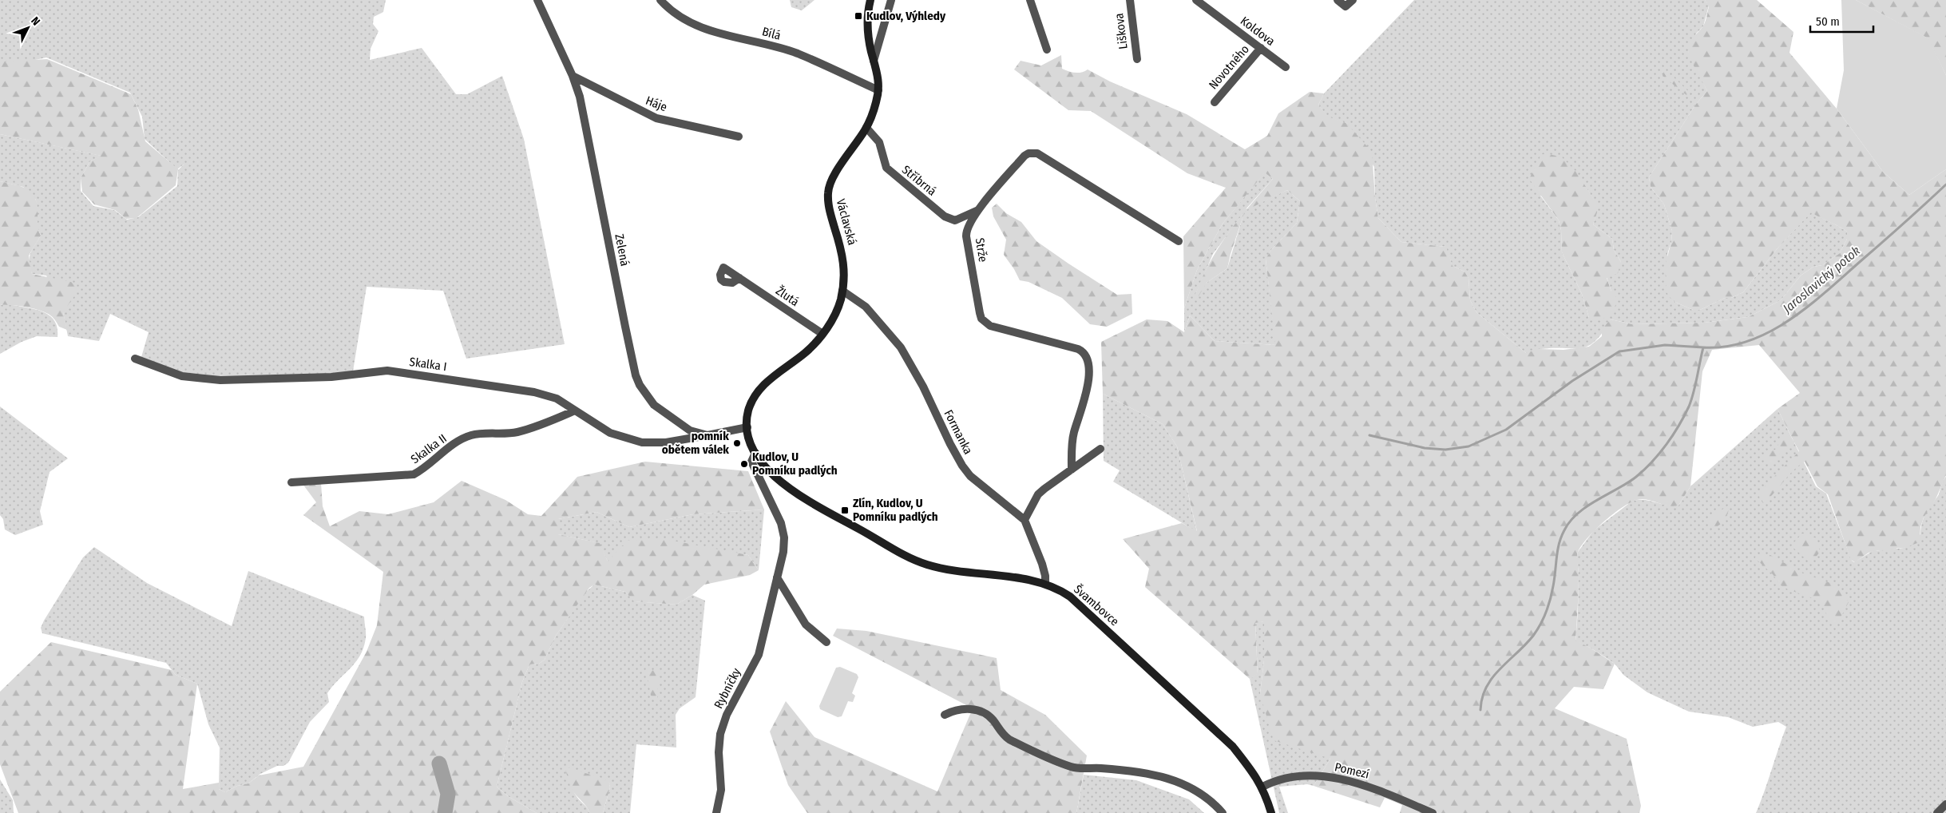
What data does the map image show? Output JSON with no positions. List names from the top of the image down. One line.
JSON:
{"streets":{"street":["Liškova","Koldova","Bílá","Novotného","Háje","Stříbrná","Václavská","Zelená","Strže","Žlutá","Skalka I","Formanka","Skalka II","Švambovce","Rybníčky","Pomezí"]},"crossings":[["Koldova","Novotného"],["Bílá","Václavská"],["Háje","Zelená"],["Stříbrná","Václavská"],["Stříbrná","Strže"],["Václavská","Zelená"],["Václavská","Žlutá"],["Václavská","Formanka"],["Václavská","Švambovce"],["Zelená","Skalka I"],["Zelená","Švambovce"],["Skalka I","Skalka II"],["Švambovce","Rybníčky"],["Švambovce","Pomezí"]],"water":["Jaroslavický potok"],"places":{"transit":["Kudlov, Výhledy","Zlín, Kudlov, U Pomníku padlých"],"other":["pomník obětem válek","Kudlov, U Pomníku padlých"]},"scale_bar":"50 m","north":"top right"}
